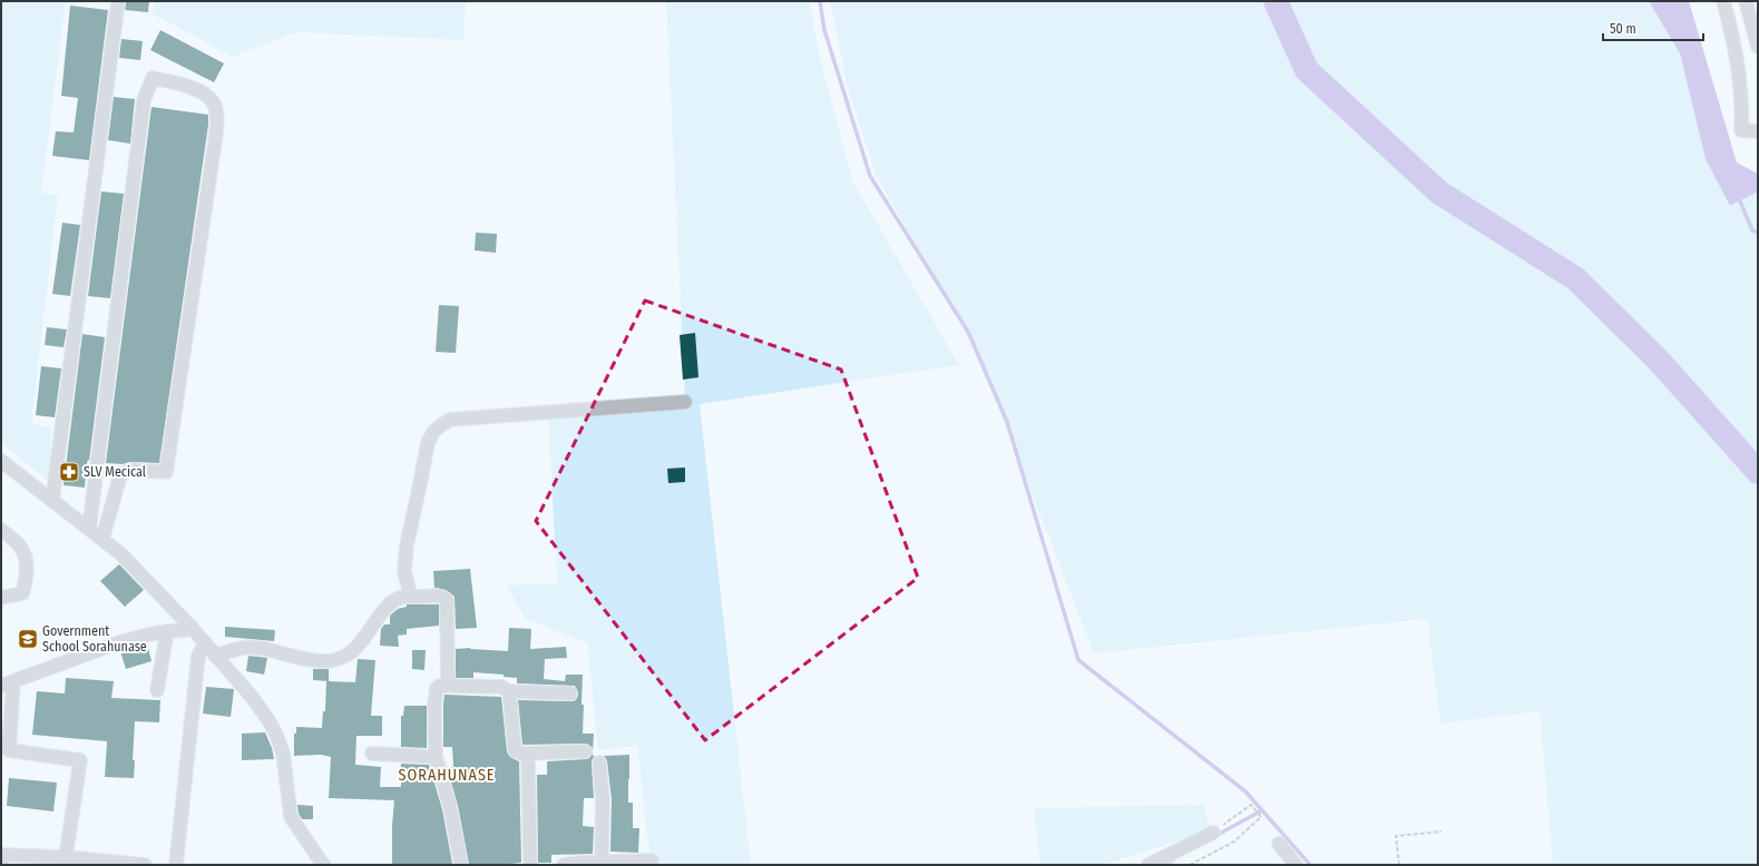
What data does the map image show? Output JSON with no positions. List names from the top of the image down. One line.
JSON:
{"districts":["SORAHUNASE"],"places":{"pharmacy":["SLV Mecical"],"school or university":["Government School Sorahunase"]},"scale_bar":"50 m"}
